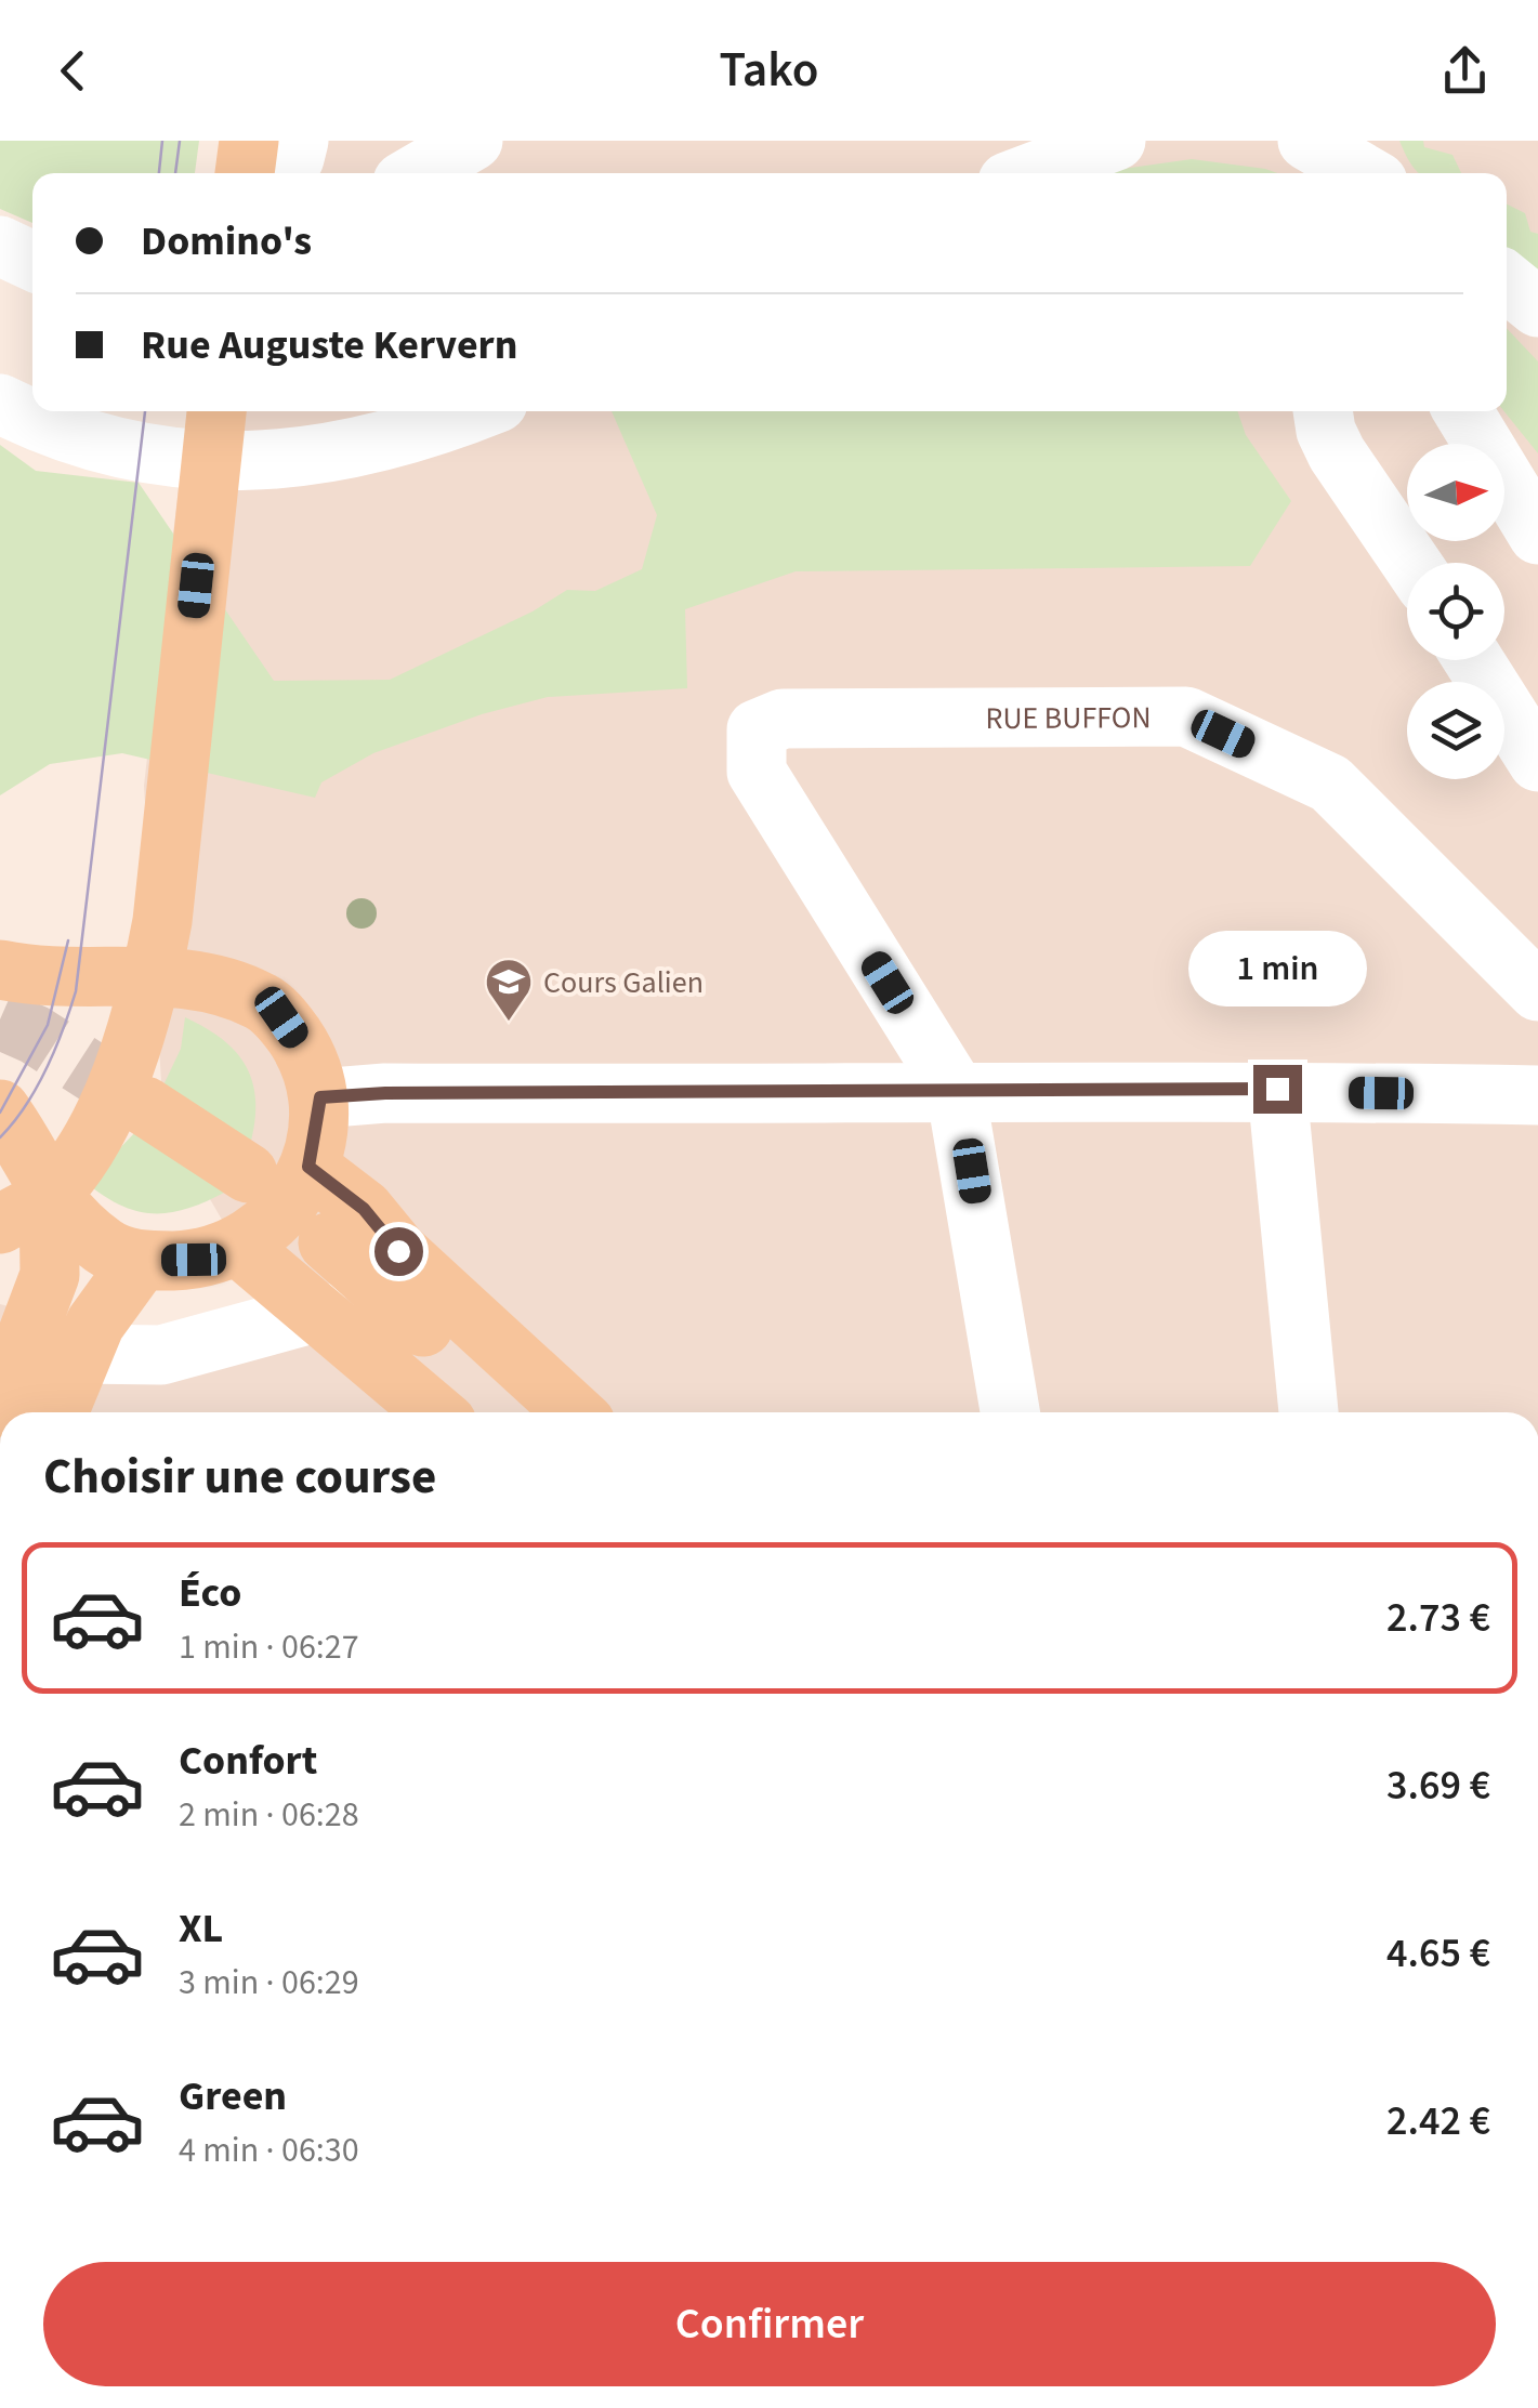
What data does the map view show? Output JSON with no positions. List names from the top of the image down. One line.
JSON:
{"streets":{"street":["RUE BUFFON"]},"places":{"school or university":["Cours Galien"]},"north":"right","page":{"header":"Tako","banner":["Domino's","Rue Auguste Kervern"],"bubble":"1 min","heading":"Choisir une course","list":[{"name":"Éco","note":"1 min · 06:27","value":"2.73 €"},{"name":"Confort","note":"2 min · 06:28","value":"3.69 €"},{"name":"XL","note":"3 min · 06:29","value":"4.65 €"},{"name":"Green","note":"4 min · 06:30","value":"2.42 €"}],"buttons":"Confirmer"}}
